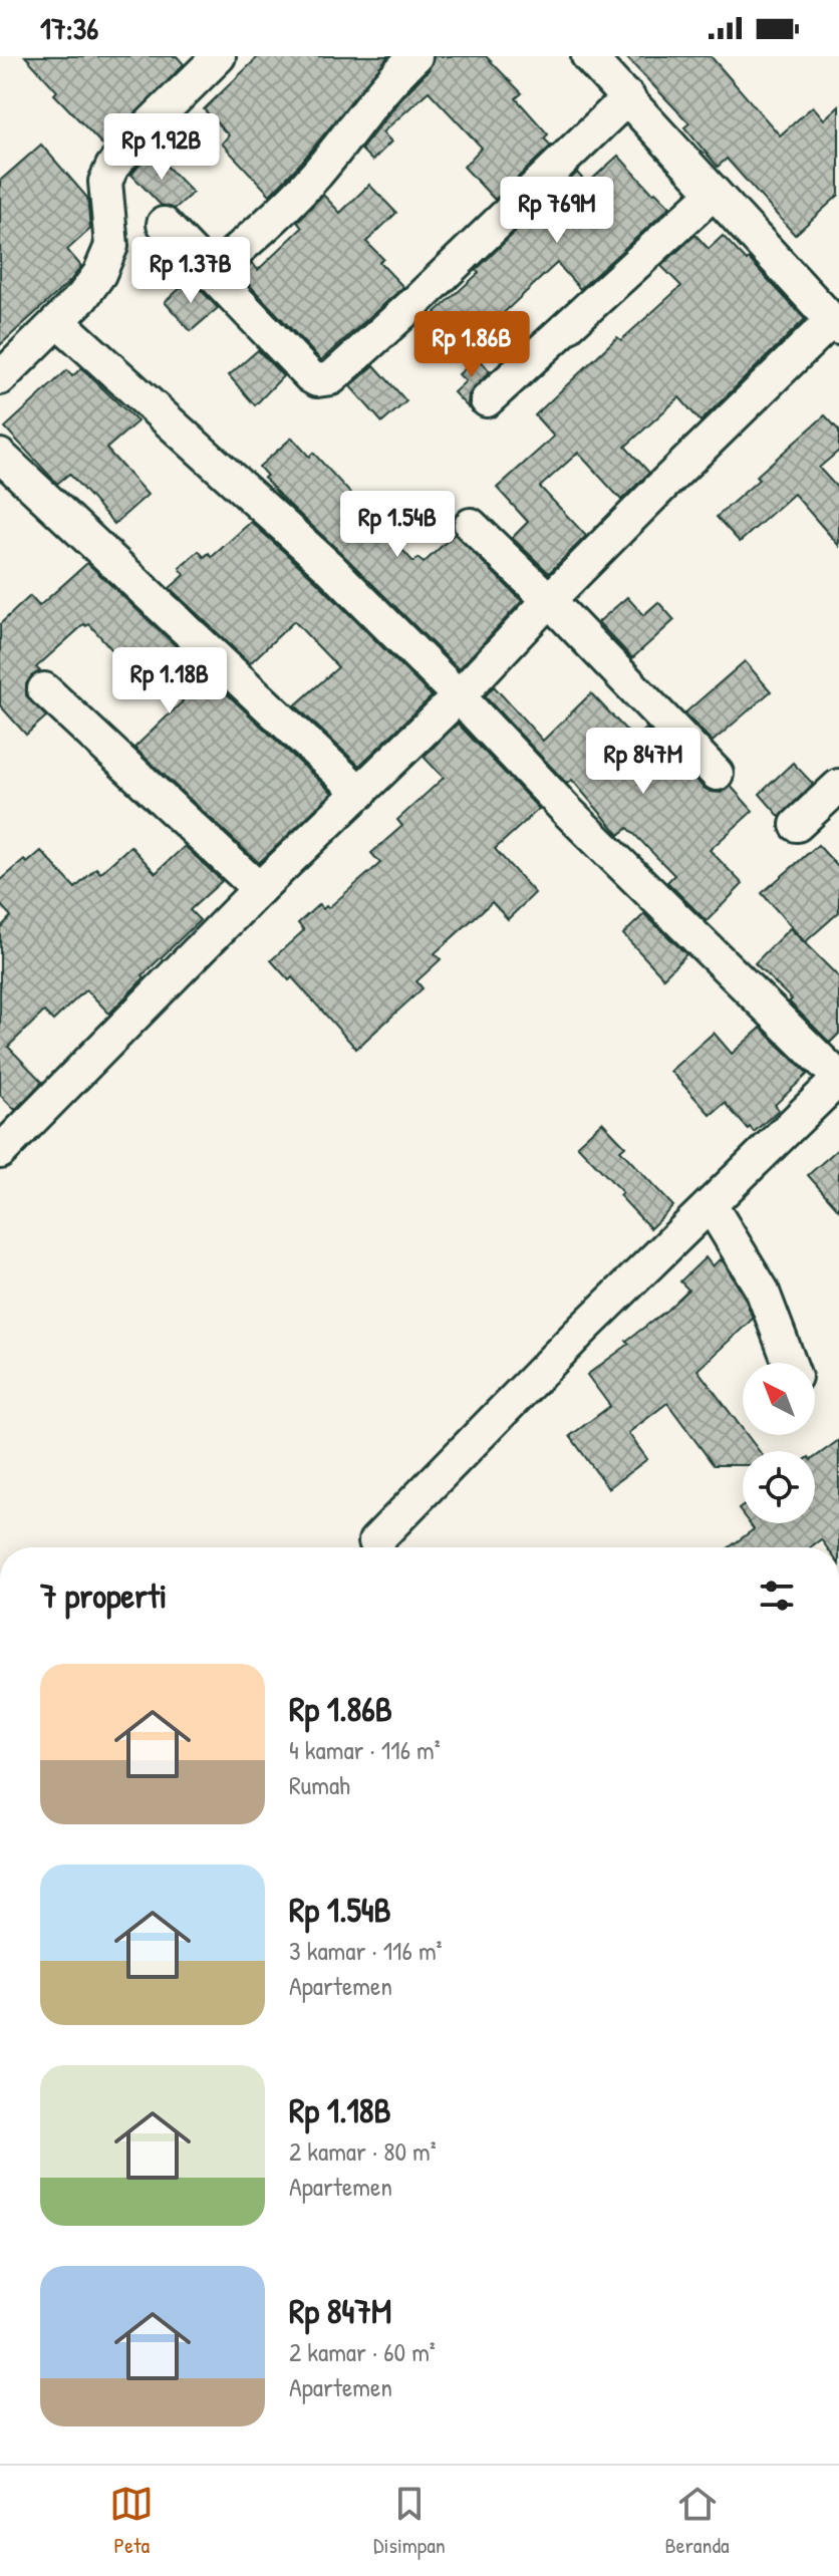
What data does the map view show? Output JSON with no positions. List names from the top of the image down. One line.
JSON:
{"north":"top left","page":{"status":"17:36","price":["Rp 1.92B","Rp 769M","Rp 1.37B","Rp 1.86B","Rp 1.54B","Rp 1.18B","Rp 847M"],"heading":"7 properti","list":[{"name":"Rp 1.86B","note":"4 kamar · 116 m² · Rumah"},{"name":"Rp 1.54B","note":"3 kamar · 116 m² · Apartemen"},{"name":"Rp 1.18B","note":"2 kamar · 80 m² · Apartemen"},{"name":"Rp 847M","note":"2 kamar · 60 m² · Apartemen"}],"tabs":["Peta","Disimpan","Beranda"]}}
